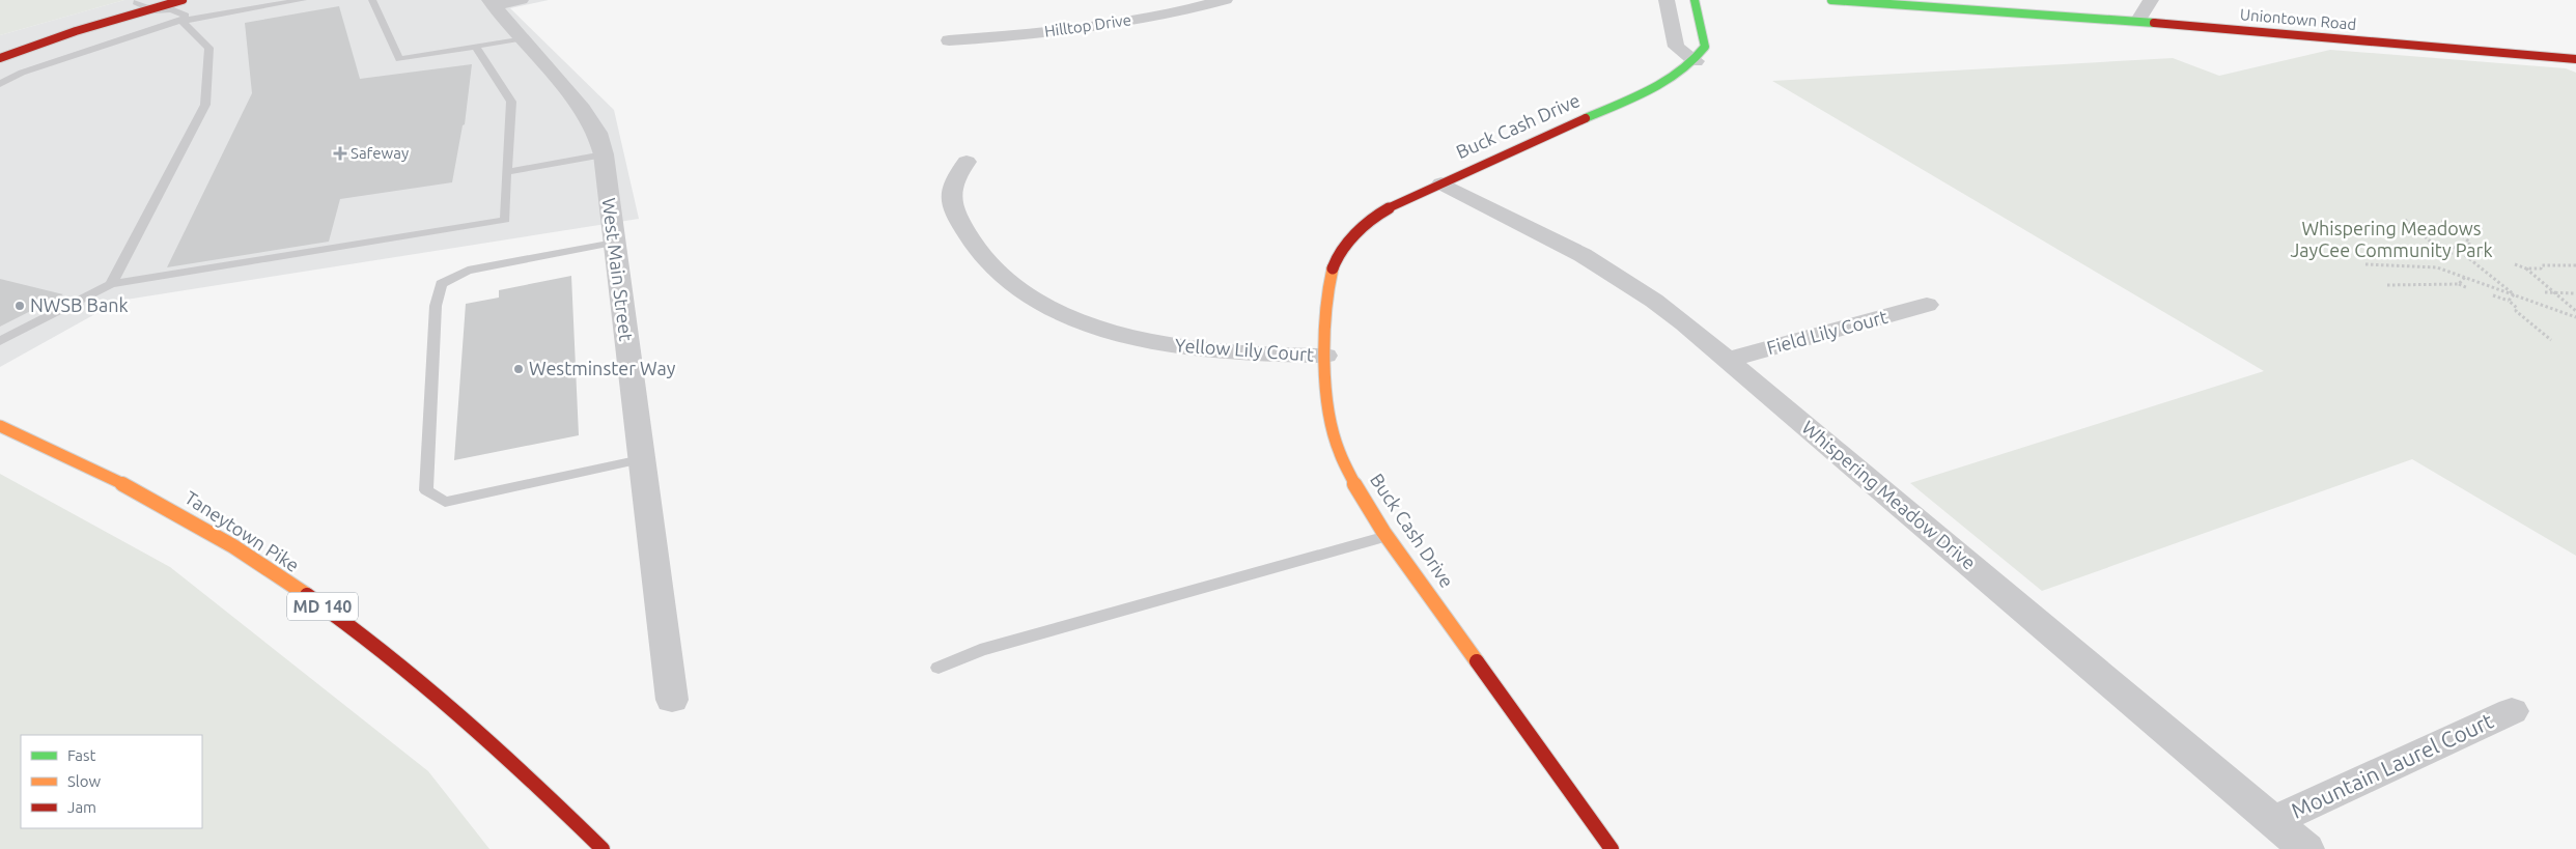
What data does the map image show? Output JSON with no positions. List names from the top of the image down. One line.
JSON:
{"streets":{"main road":["Uniontown Road","Buck Cash Drive","Taneytown Pike","MD 140"],"street":["Hilltop Drive","West Main Street","Field Lily Court","Yellow Lily Court","Whispering Meadow Drive","Mountain Laurel Court"]},"crossings":[["Buck Cash Drive","Yellow Lily Court"],["Buck Cash Drive","Whispering Meadow Drive"],["Field Lily Court","Whispering Meadow Drive"],["Whispering Meadow Drive","Mountain Laurel Court"]],"parks":["Whispering Meadows JayCee Community Park"],"places":{"health":["Safeway"],"other":["NWSB Bank","Westminster Way"]},"legend":["Fast","Slow","Jam"]}
